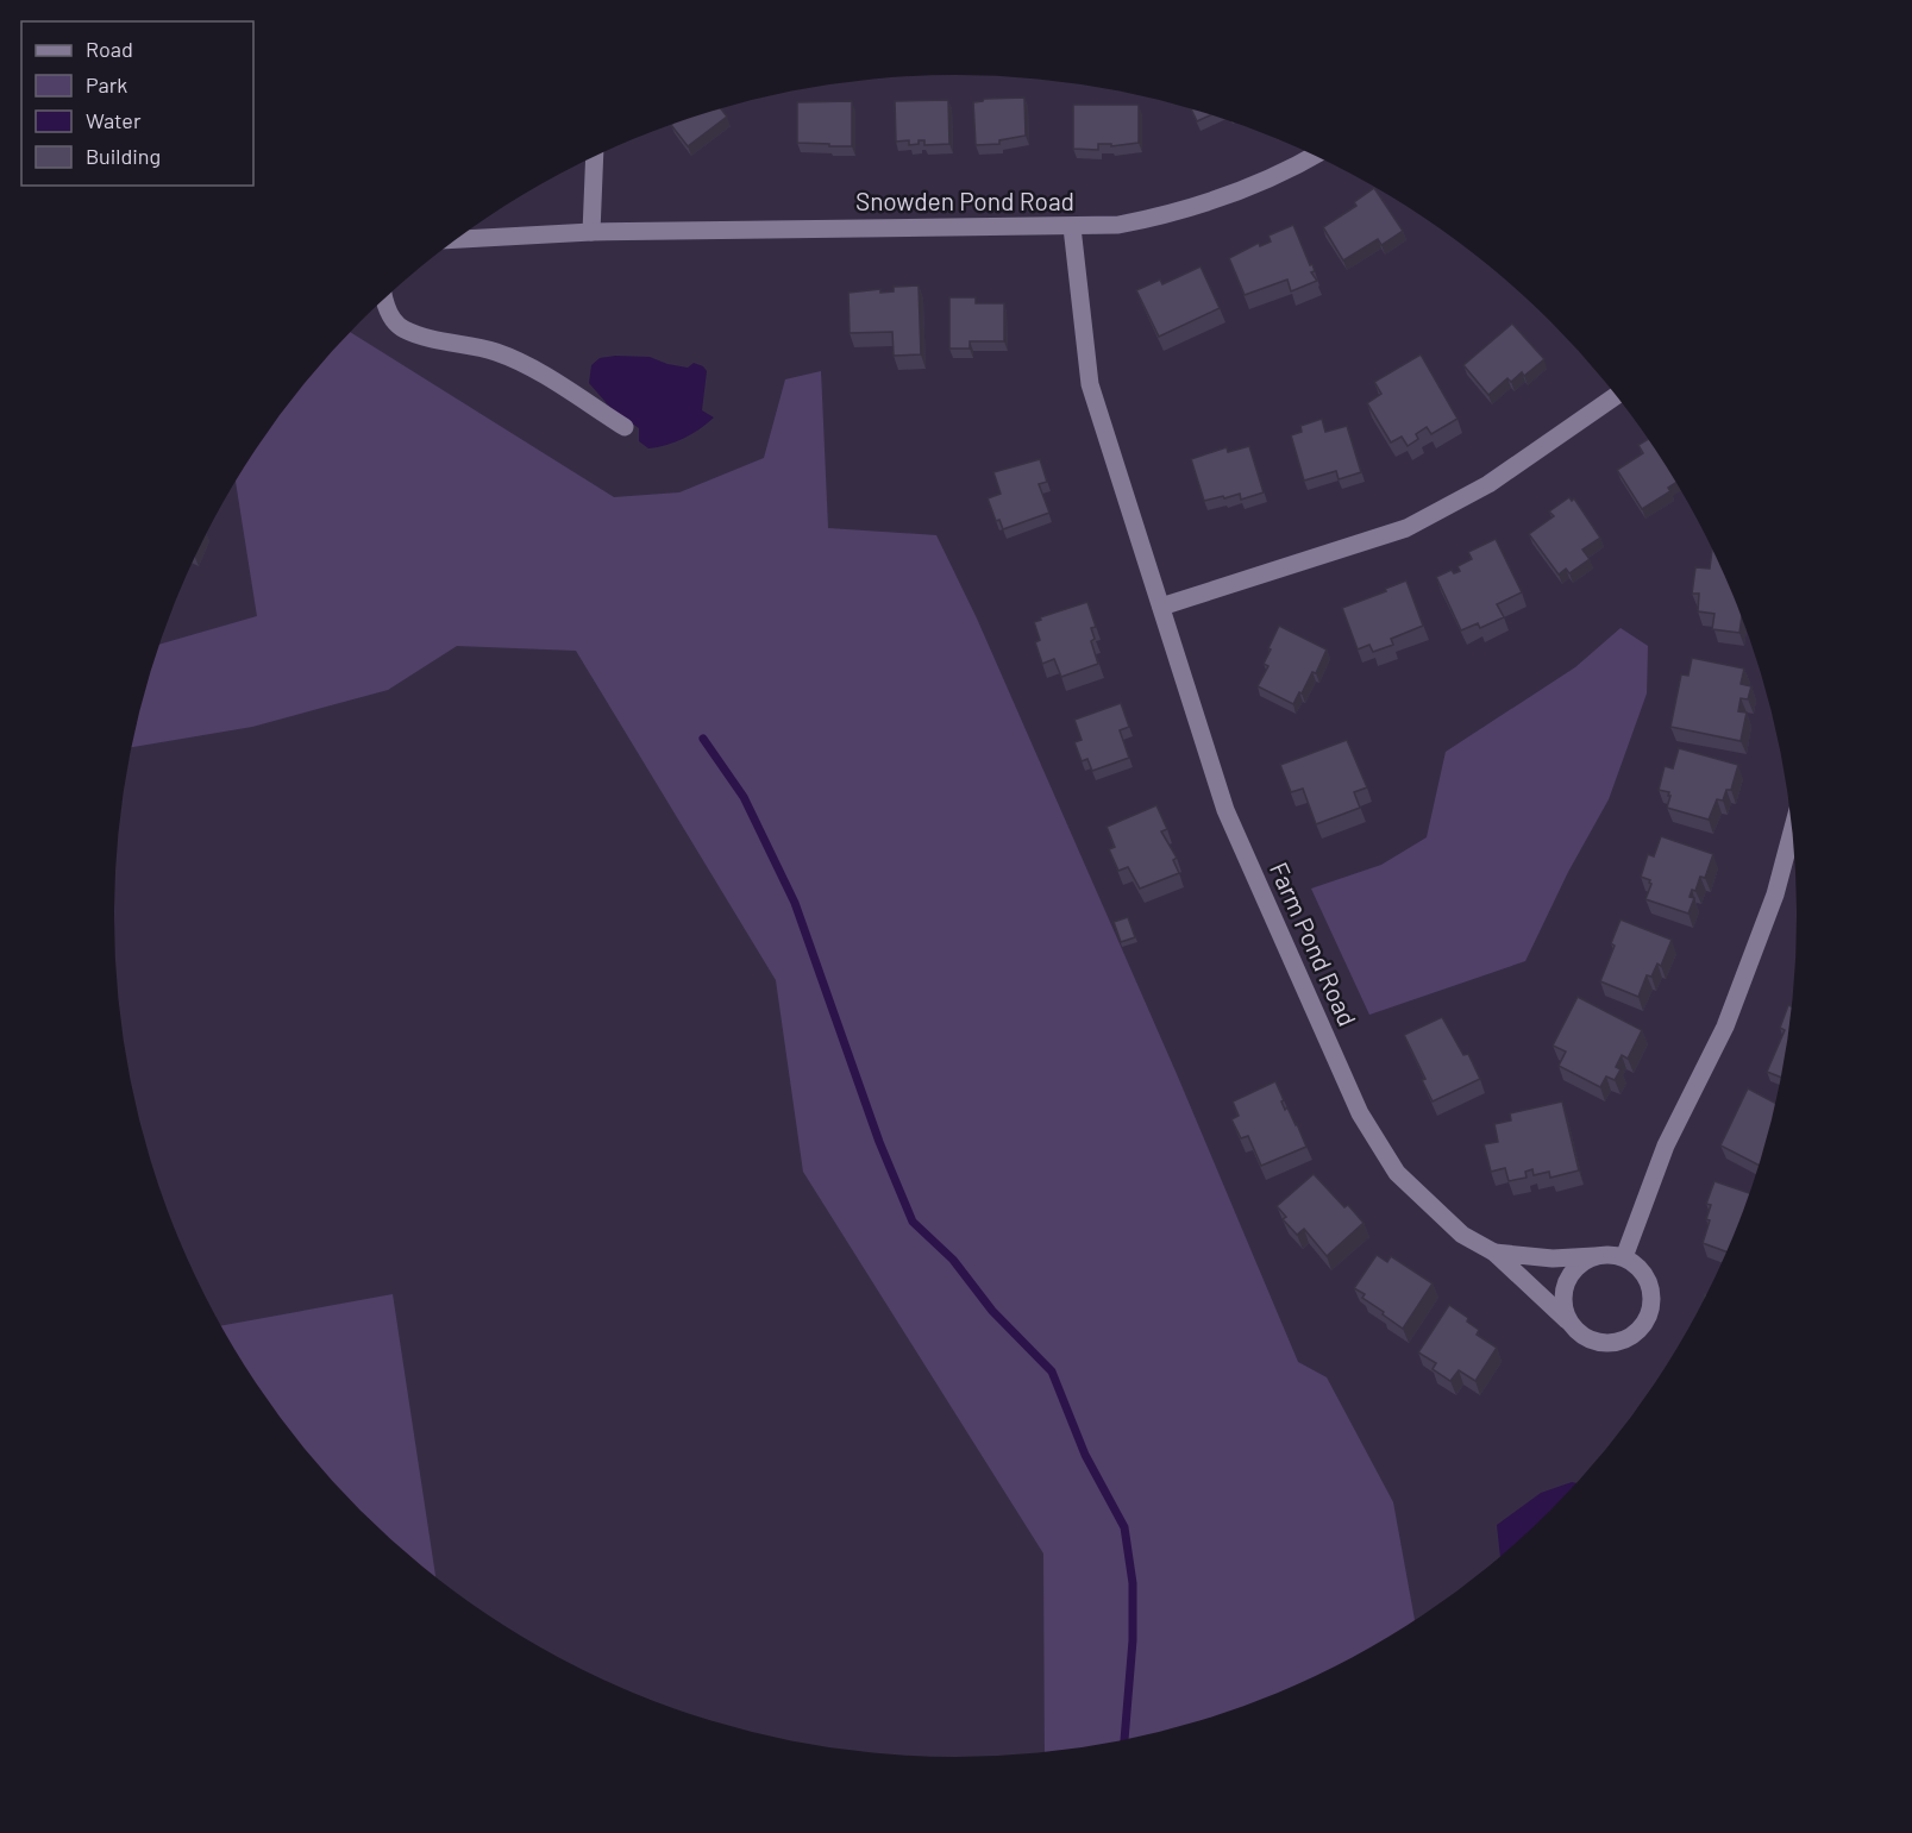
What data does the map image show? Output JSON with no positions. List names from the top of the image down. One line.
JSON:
{"streets":{"street":["Snowden Pond Road","Farm Pond Road"]},"crossings":[["Snowden Pond Road","Farm Pond Road"]],"legend":["Road","Park","Water","Building"]}
